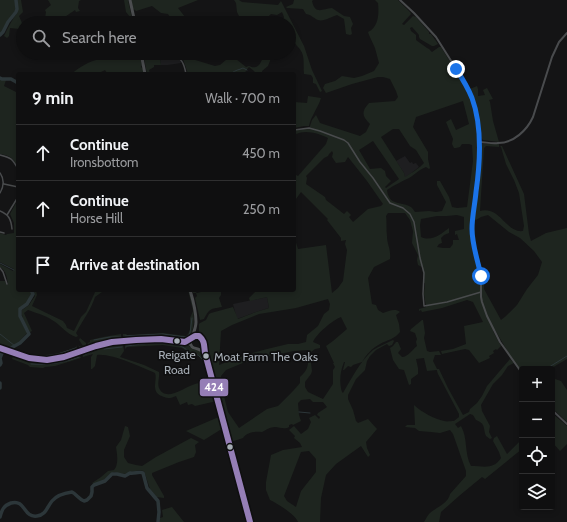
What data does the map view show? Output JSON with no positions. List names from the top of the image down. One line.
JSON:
{"places":["Reigate Road","Moat Farm The Oaks"],"lines":["transit line 424"],"page":{"search":"Search here","heading":["9 min","Walk · 700 m"],"list":[["Continue","Ironsbottom","450 m"],["Continue","Horse Hill","250 m"],"Arrive at destination"],"map_buttons":["+","−"]}}
